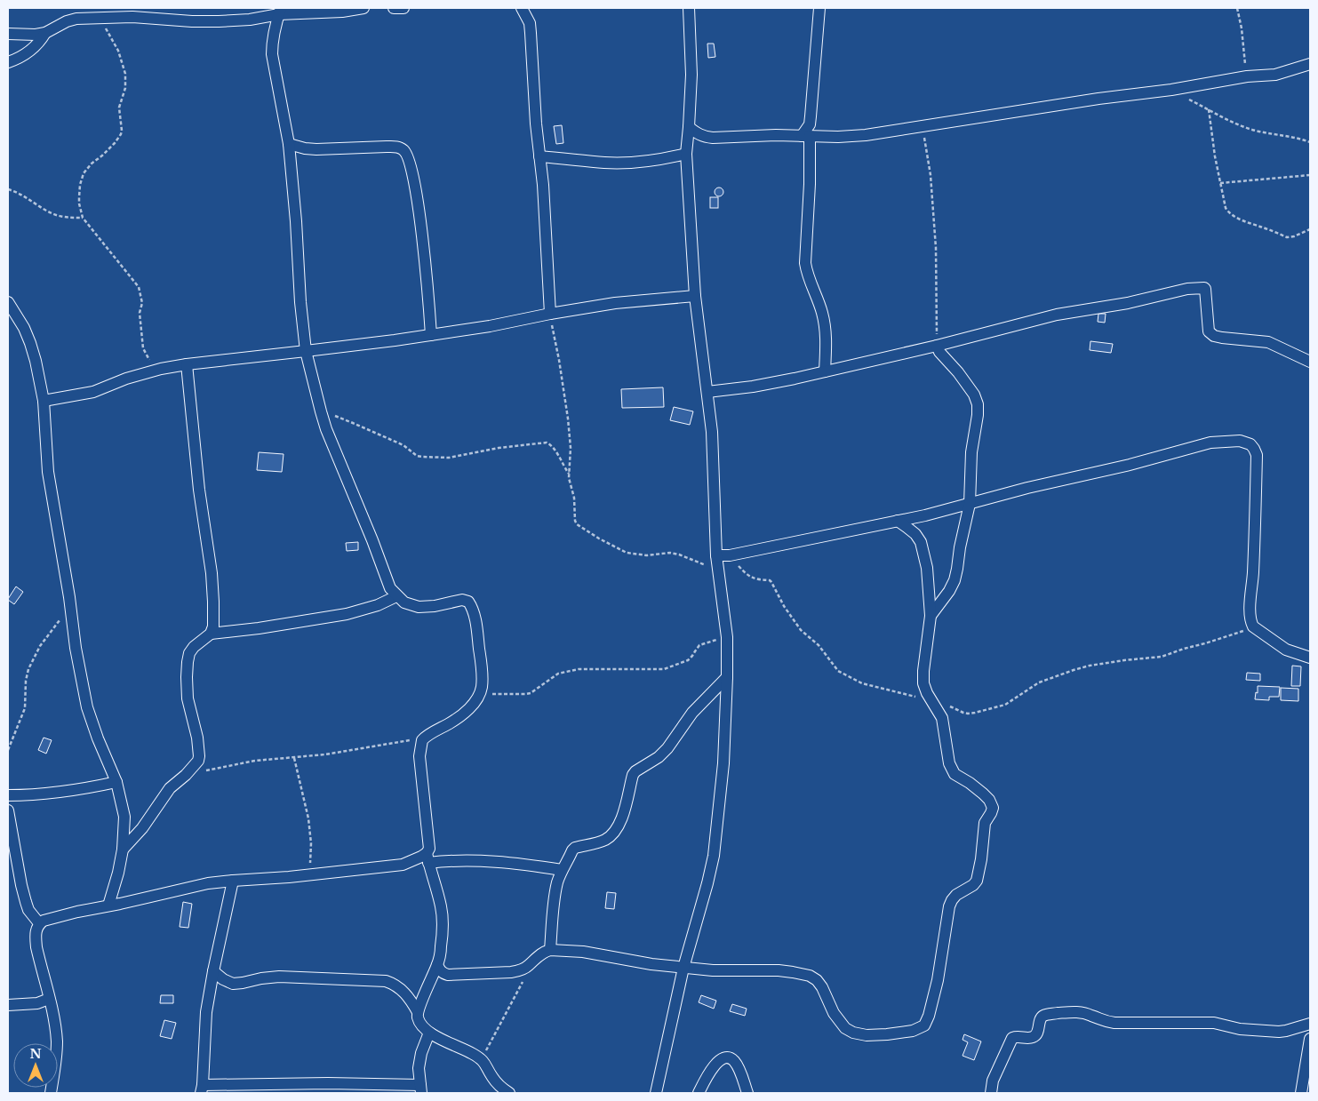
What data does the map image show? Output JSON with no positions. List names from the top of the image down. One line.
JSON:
{"north":"top"}
